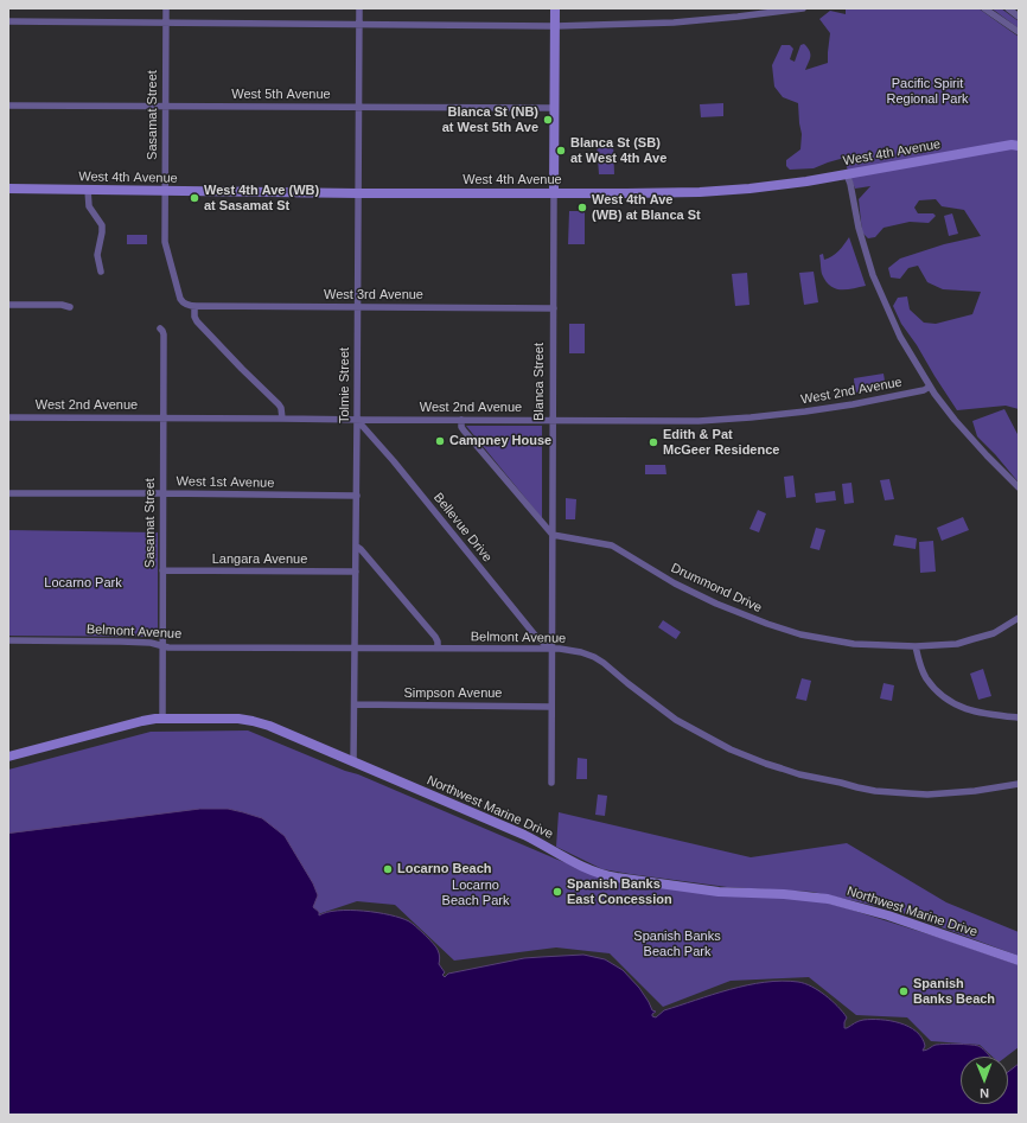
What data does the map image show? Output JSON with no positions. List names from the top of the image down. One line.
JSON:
{"streets":{"main road":["West 4th Avenue","Blanca Street","Northwest Marine Drive"],"street":["West 5th Avenue","Sasamat Street","West 3rd Avenue","Tolmie Street","West 2nd Avenue","West 1st Avenue","Bellevue Drive","Langara Avenue","Drummond Drive","Belmont Avenue","Simpson Avenue"]},"crossings":[["West 5th Avenue","Sasamat Street"],["West 5th Avenue","Blanca Street"],["West 5th Avenue","Tolmie Street"],["Sasamat Street","West 4th Avenue"],["Sasamat Street","West 3rd Avenue"],["Sasamat Street","West 2nd Avenue"],["Sasamat Street","West 1st Avenue"],["Sasamat Street","Langara Avenue"],["Sasamat Street","Belmont Avenue"],["Sasamat Street","Northwest Marine Drive"],["West 4th Avenue","Blanca Street"],["West 4th Avenue","Tolmie Street"],["West 3rd Avenue","Blanca Street"],["West 3rd Avenue","Tolmie Street"],["Blanca Street","West 2nd Avenue"],["Blanca Street","Bellevue Drive"],["Blanca Street","Drummond Drive"],["Blanca Street","Belmont Avenue"],["Blanca Street","Simpson Avenue"],["Tolmie Street","West 2nd Avenue"],["Tolmie Street","West 1st Avenue"],["Tolmie Street","Bellevue Drive"],["Tolmie Street","Langara Avenue"],["Tolmie Street","Belmont Avenue"],["Tolmie Street","Simpson Avenue"],["Tolmie Street","Northwest Marine Drive"],["West 2nd Avenue","Bellevue Drive"],["Bellevue Drive","Belmont Avenue"]],"parks":["Pacific Spirit Regional Park","Locarno Park","Locarno Beach Park","Spanish Banks Beach Park"],"places":["Blanca St (NB) at West 5th Ave","Blanca St (SB) at West 4th Ave","West 4th Ave (WB) at Sasamat St","West 4th Ave (WB) at Blanca St","Campney House","Edith & Pat McGeer Residence","Locarno Beach","Spanish Banks East Concession","Spanish Banks Beach"],"north":"bottom"}
